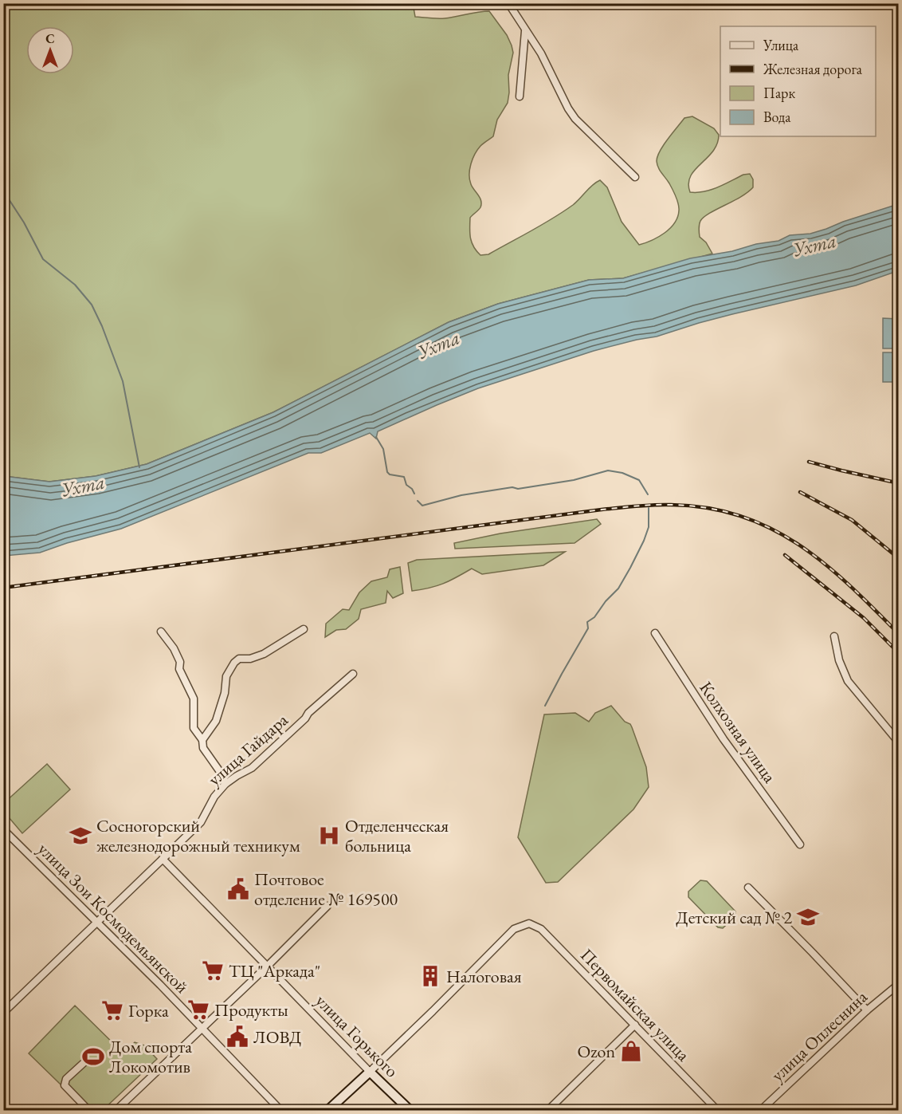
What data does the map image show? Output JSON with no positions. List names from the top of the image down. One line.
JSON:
{"streets":{"main road":["улица Горького"],"street":["Колхозная улица","улица Гайдара","улица Зои Космодемьянской","Первомайская улица","улица Оплеснина"]},"crossings":[["улица Гайдара","улица Зои Космодемьянской"],["улица Гайдара","улица Горького"],["Первомайская улица","улица Горького"]],"water":["Ухта"],"places":{"school or university":["Сосногорский железнодорожный техникум","Детский сад № 2"],"hospital":["Отделенческая больница"],"public building":["Почтовое отделение № 169500","ЛОВД"],"supermarket":["ТЦ \"Аркада\"","Продукты","Горка"],"building":["Налоговая"],"shop":["Ozon"],"sports":["Дом спорта Локомотив"]},"legend":["Улица","Железная дорога","Парк","Вода"],"north":"top"}
